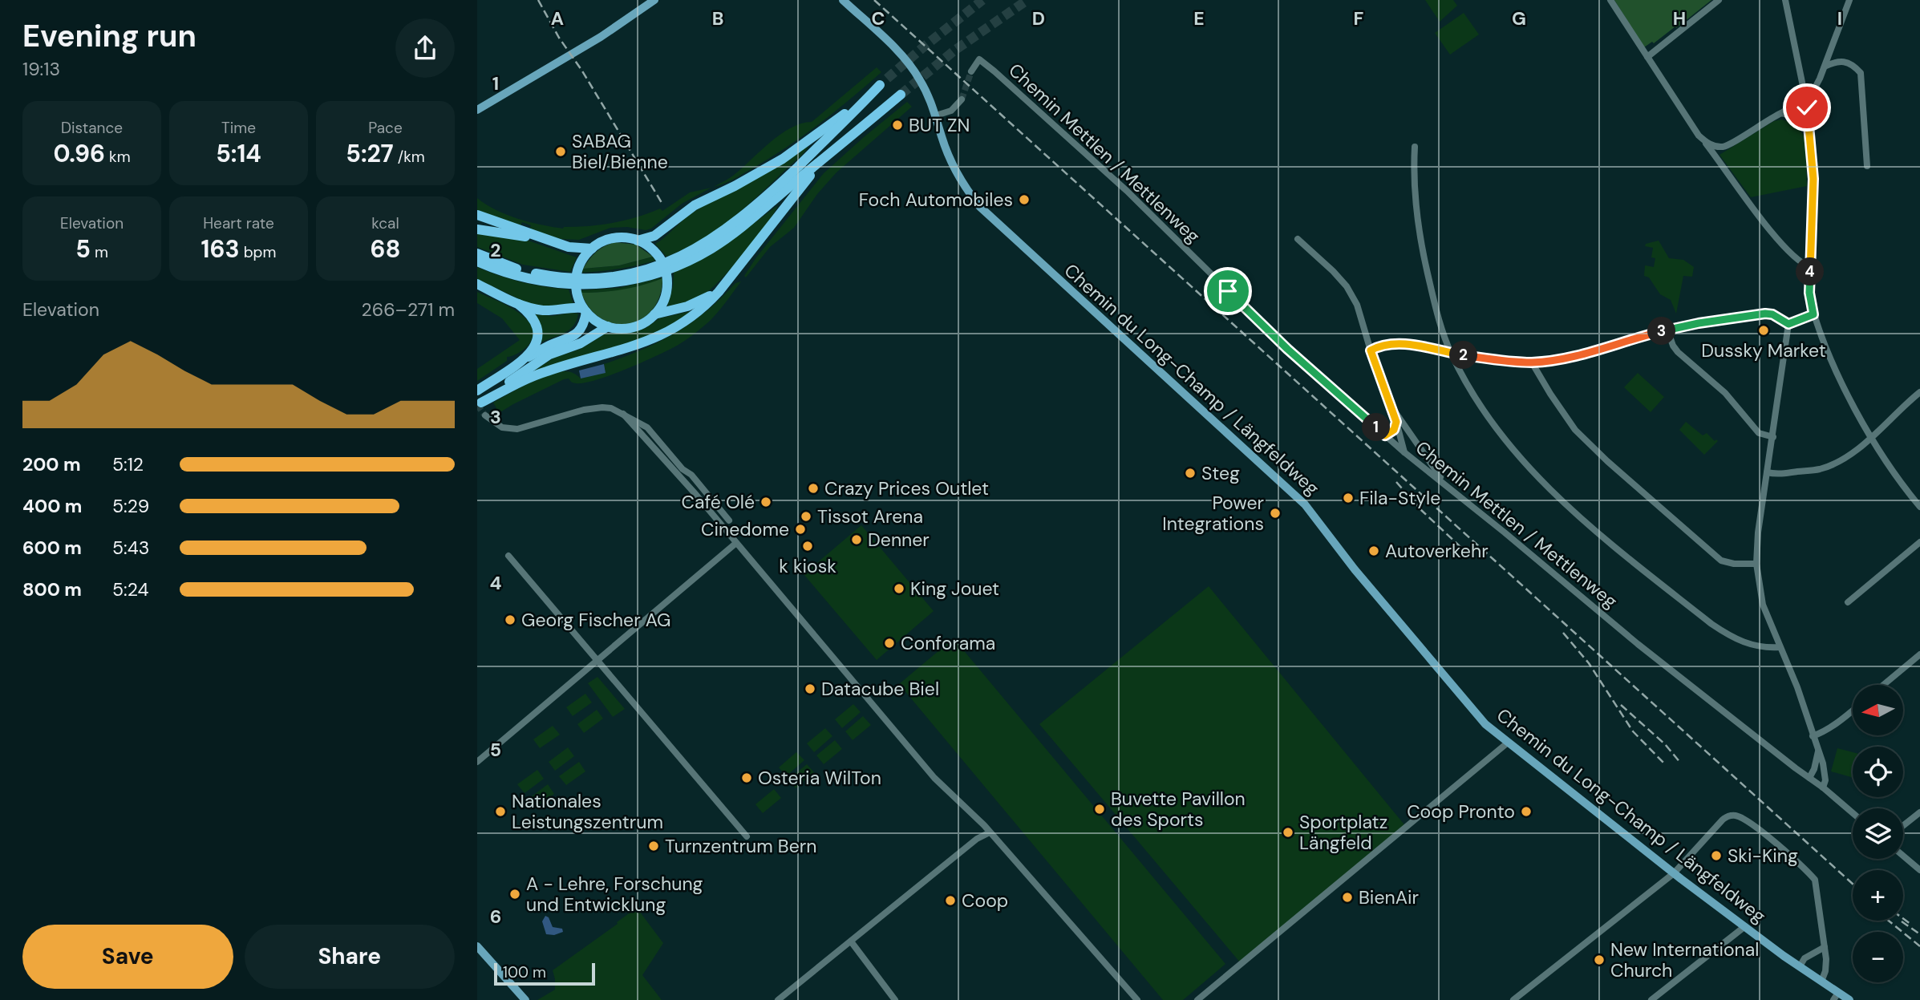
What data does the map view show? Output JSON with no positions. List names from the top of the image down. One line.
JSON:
{"streets":{"main road":["Chemin du Long-Champ / Längfeldweg"],"street":["Chemin Mettlen / Mettlenweg"]},"places":["BUT ZN","SABAG Biel/Bienne","Foch Automobiles","Dussky Market","Steg","Crazy Prices Outlet","Fila-Style","Café Olé","Power Integrations","Tissot Arena","Cinedome","Denner","k kiosk","Autoverkehr","King Jouet","Georg Fischer AG","Conforama","Datacube Biel","Osteria WilTon","Buvette Pavillon des Sports","Nationales Leistungszentrum","Coop Pronto","Sportplatz Längfeld","Turnzentrum Bern","Ski-King","A - Lehre, Forschung und Entwicklung","BienAir","Coop","New International Church"],"scale_bar":"100 m","north":"left","page":{"heading":["Evening run","19:13"],"stats":[["Distance","0.96 km"],["Time","5:14"],["Pace","5:27 /km"],["Elevation","5 m"],["Heart rate","163 bpm"],["kcal","68"]],"pins":["4","3","2","1"],"chart":["Elevation","266–271 m"],"list":[{"name":"200 m","note":"5:12"},{"name":"400 m","note":"5:29"},{"name":"600 m","note":"5:43"},{"name":"800 m","note":"5:24"}],"map_buttons":["+","−"],"buttons":["Save","Share"],"scale":"100 m"},"grid":{"columns":["A","B","C","D","E","F","G","H","I"],"rows":["1","2","3","4","5","6"]}}
